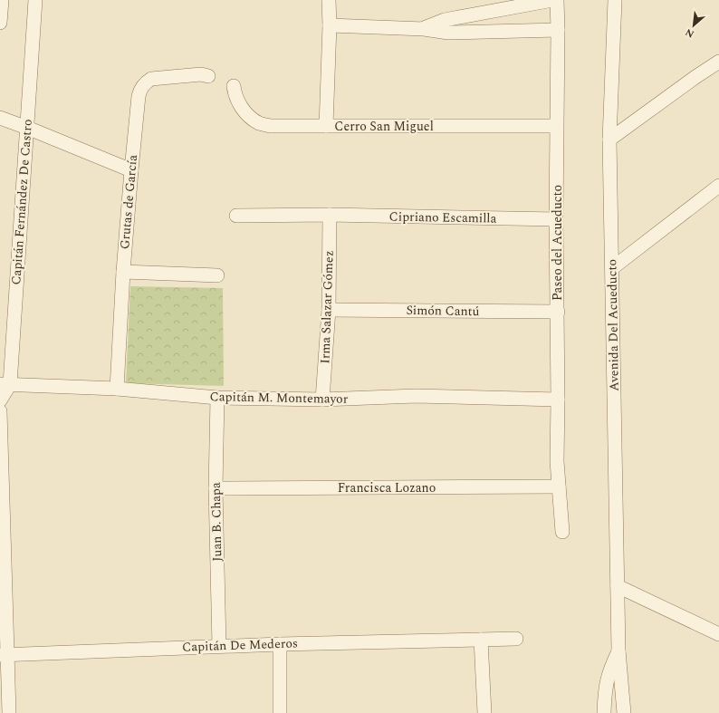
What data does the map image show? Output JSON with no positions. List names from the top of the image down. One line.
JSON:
{"streets":{"street":["Cerro San Miguel","Capitán Fernández De Castro","Grutas de García","Cipriano Escamilla","Paseo del Acueducto","Irma Salazar Gómez","Simón Cantú","Avenida Del Acueducto","Capitán M. Montemayor","Francisca Lozano","Juan B. Chapa","Capitán De Mederos"]},"crossings":[["Cerro San Miguel","Paseo del Acueducto"],["Capitán Fernández De Castro","Capitán M. Montemayor"],["Grutas de García","Capitán M. Montemayor"],["Cipriano Escamilla","Paseo del Acueducto"],["Cipriano Escamilla","Irma Salazar Gómez"],["Paseo del Acueducto","Simón Cantú"],["Paseo del Acueducto","Capitán M. Montemayor"],["Paseo del Acueducto","Francisca Lozano"],["Irma Salazar Gómez","Simón Cantú"],["Irma Salazar Gómez","Capitán M. Montemayor"],["Capitán M. Montemayor","Juan B. Chapa"],["Francisca Lozano","Juan B. Chapa"],["Juan B. Chapa","Capitán De Mederos"]],"north":"bottom left"}
